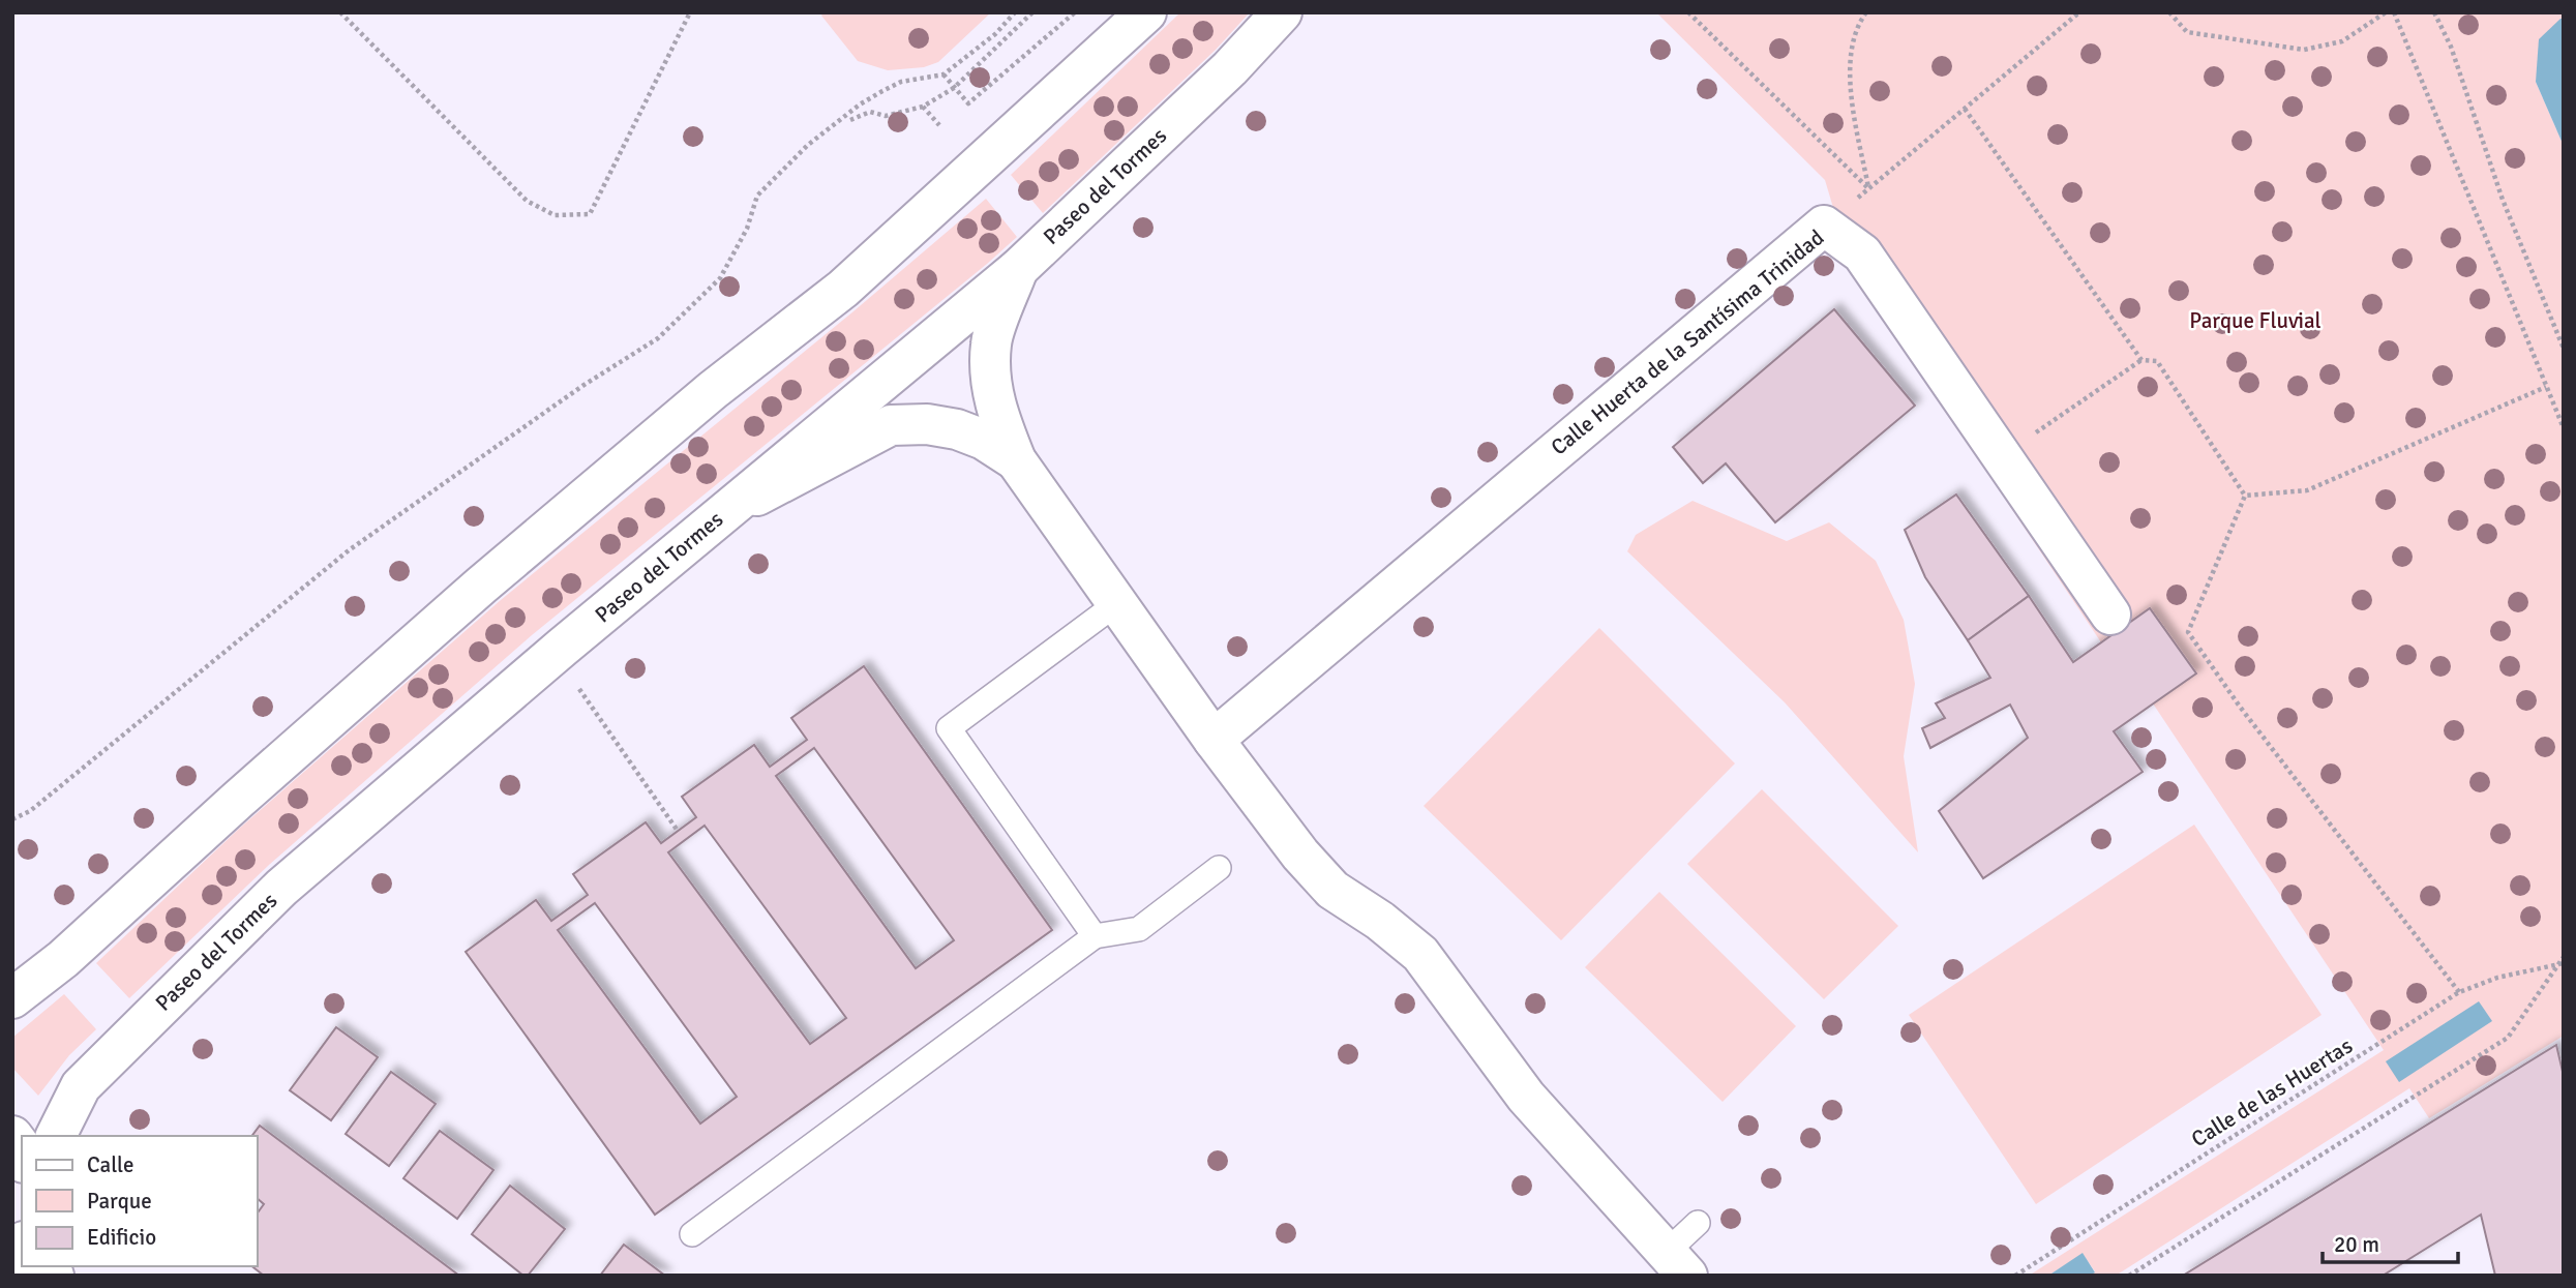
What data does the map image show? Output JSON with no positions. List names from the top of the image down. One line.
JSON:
{"streets":{"main road":["Paseo del Tormes","Calle Huerta de la Santísima Trinidad"],"path":["Calle de las Huertas"]},"parks":["Parque Fluvial"],"legend":["Calle","Parque","Edificio"],"scale_bar":"20 m"}
